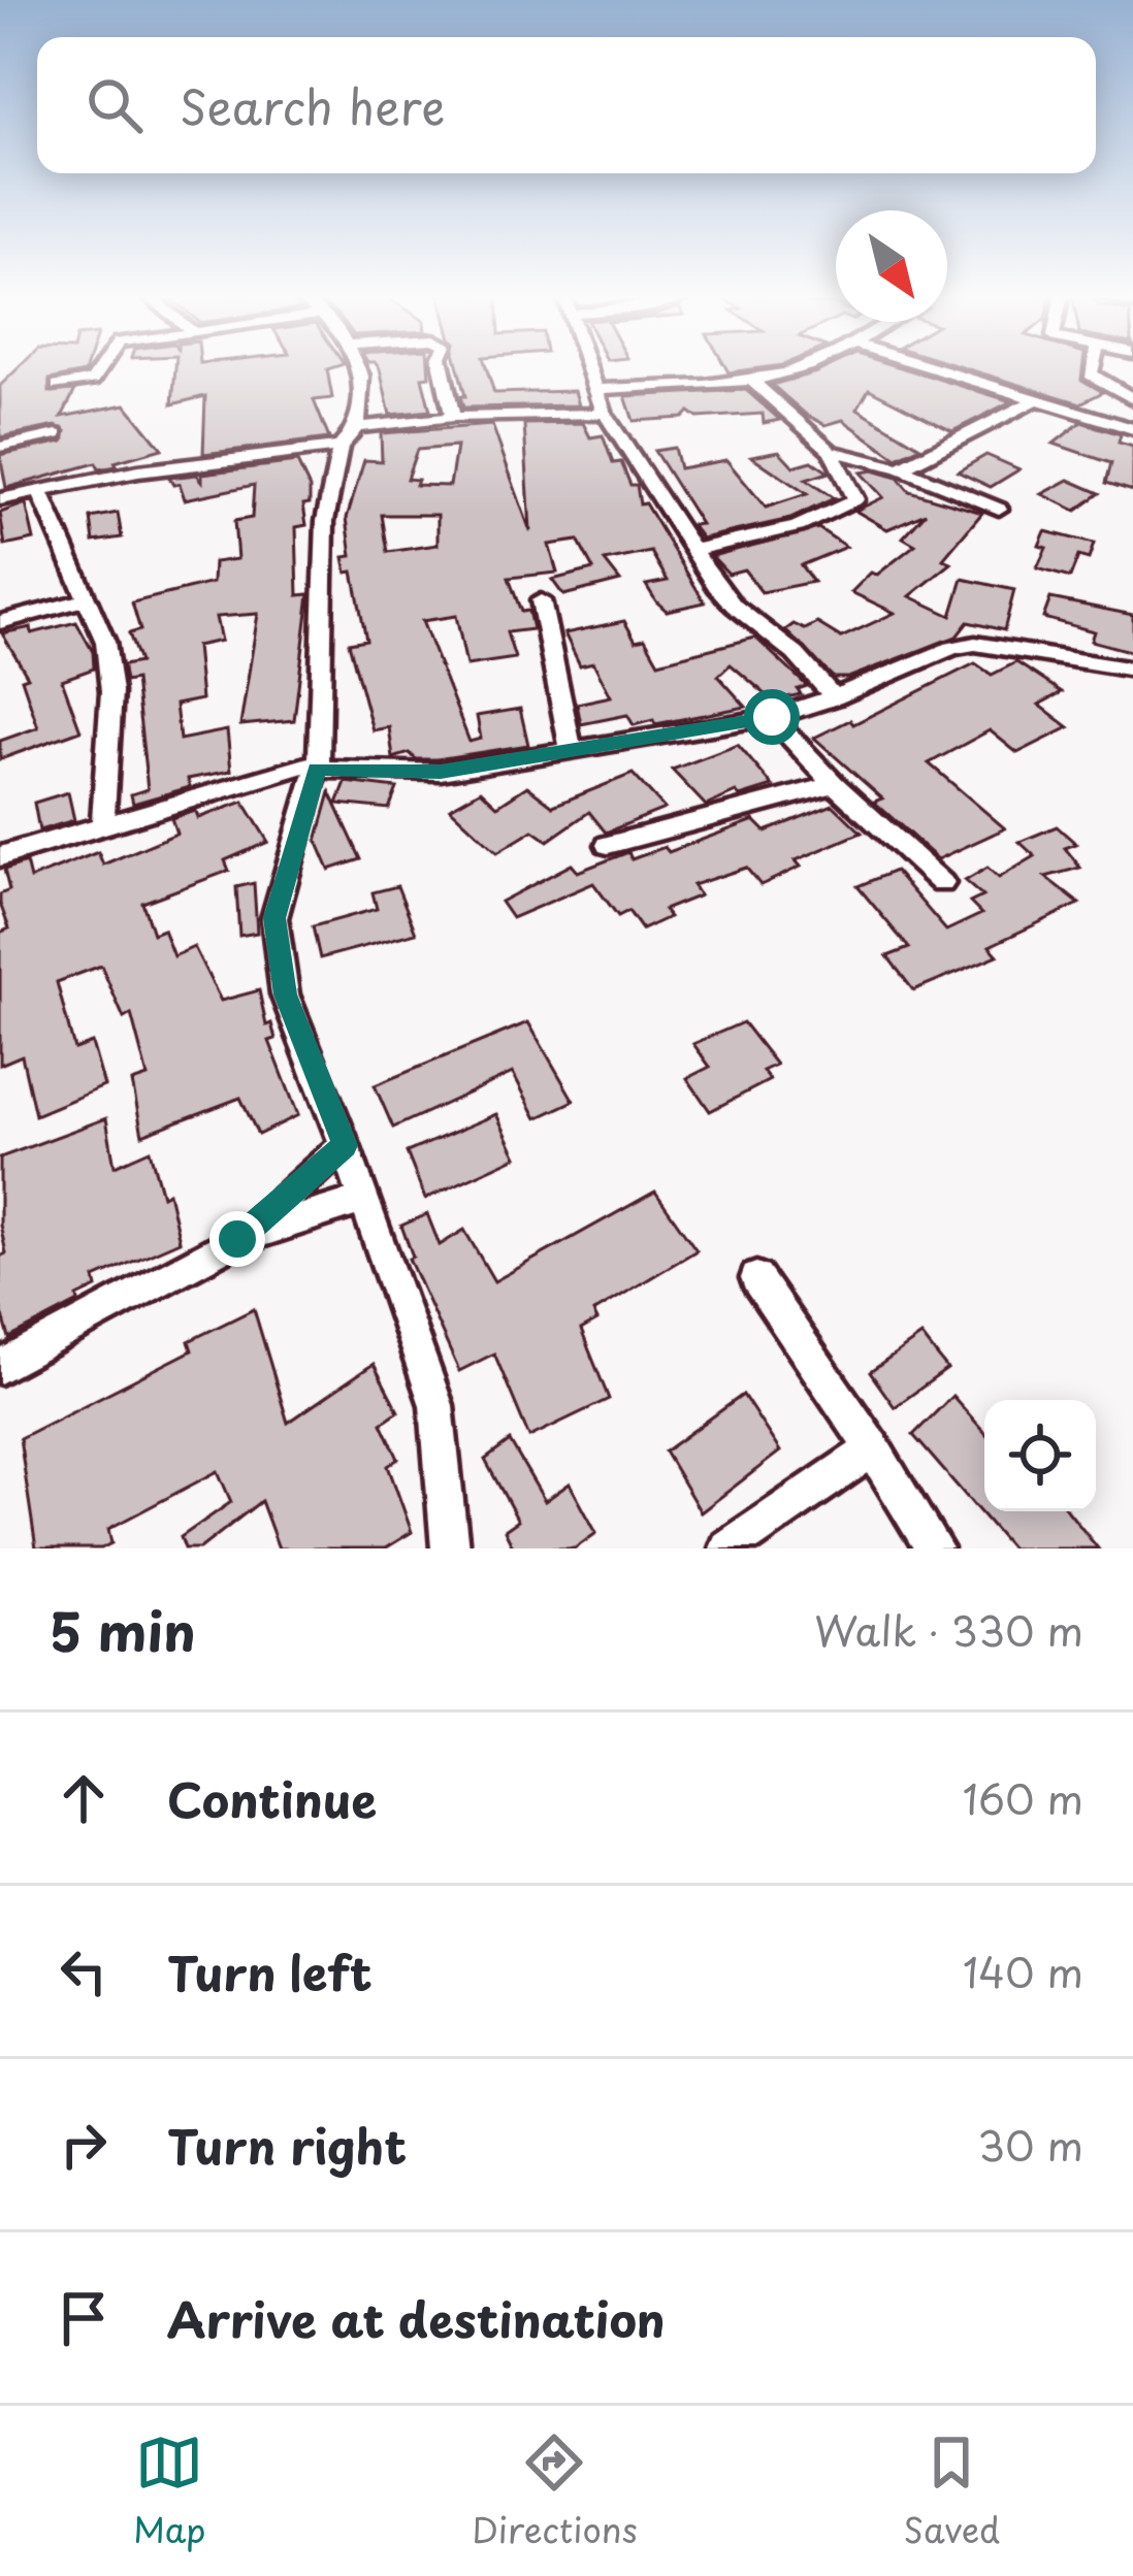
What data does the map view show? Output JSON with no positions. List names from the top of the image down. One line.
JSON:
{"north":"bottom right","page":{"search":"Search here","heading":["5 min","Walk · 330 m"],"list":[["Continue","160 m"],["Turn left","140 m"],["Turn right","30 m"],"Arrive at destination"],"nav":["Map","Directions","Saved"]}}
